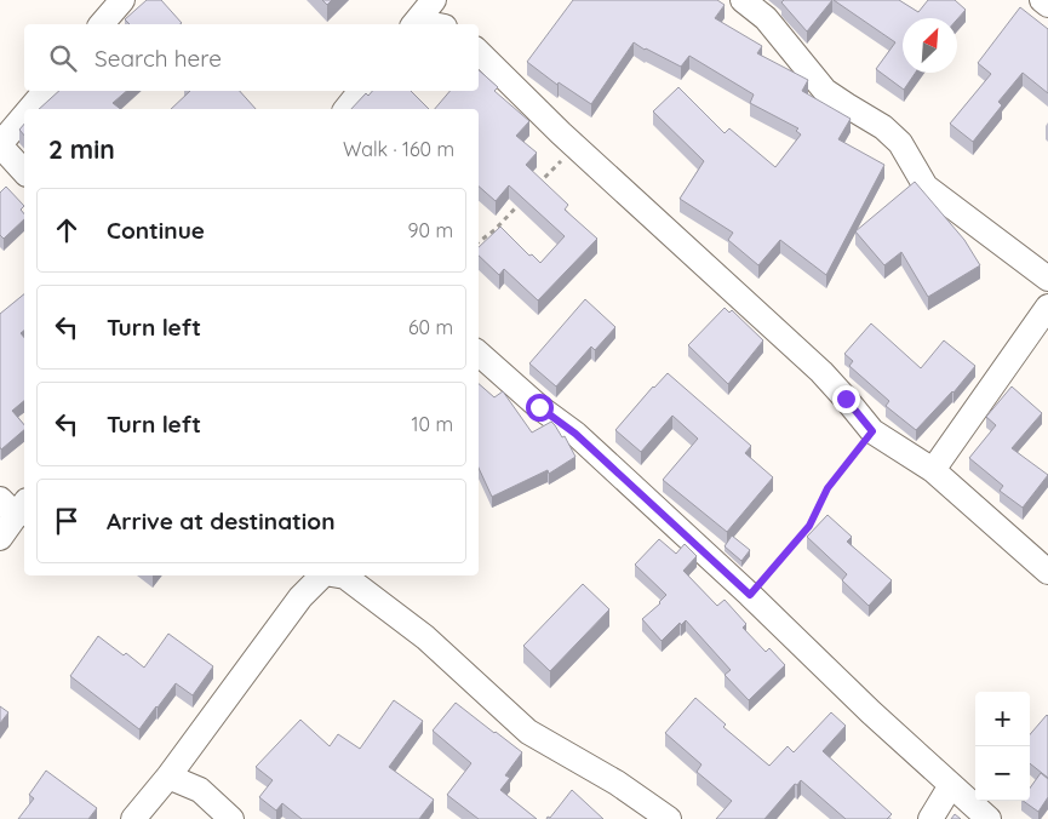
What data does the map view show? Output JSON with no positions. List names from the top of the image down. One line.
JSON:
{"north":"top right","page":{"search":"Search here","heading":["2 min","Walk · 160 m"],"list":[["Continue","90 m"],["Turn left","60 m"],["Turn left","10 m"],"Arrive at destination"],"map_buttons":["+","−"]}}
